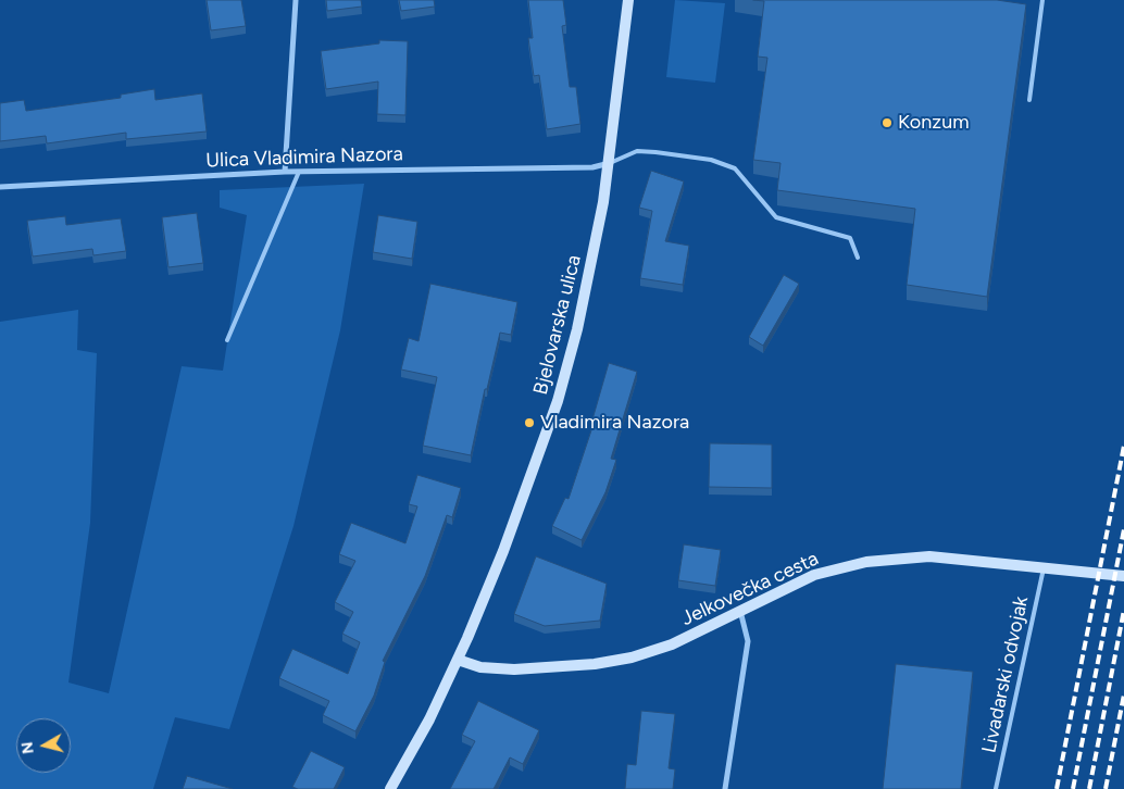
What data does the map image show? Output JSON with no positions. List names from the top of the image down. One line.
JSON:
{"streets":{"main road":["Bjelovarska ulica","Jelkovečka cesta"],"street":["Ulica Vladimira Nazora"],"lane":["Livadarski odvojak"]},"crossings":[["Ulica Vladimira Nazora","Bjelovarska ulica"],["Bjelovarska ulica","Jelkovečka cesta"],["Jelkovečka cesta","Livadarski odvojak"]],"places":["Konzum","Vladimira Nazora"],"north":"left"}
